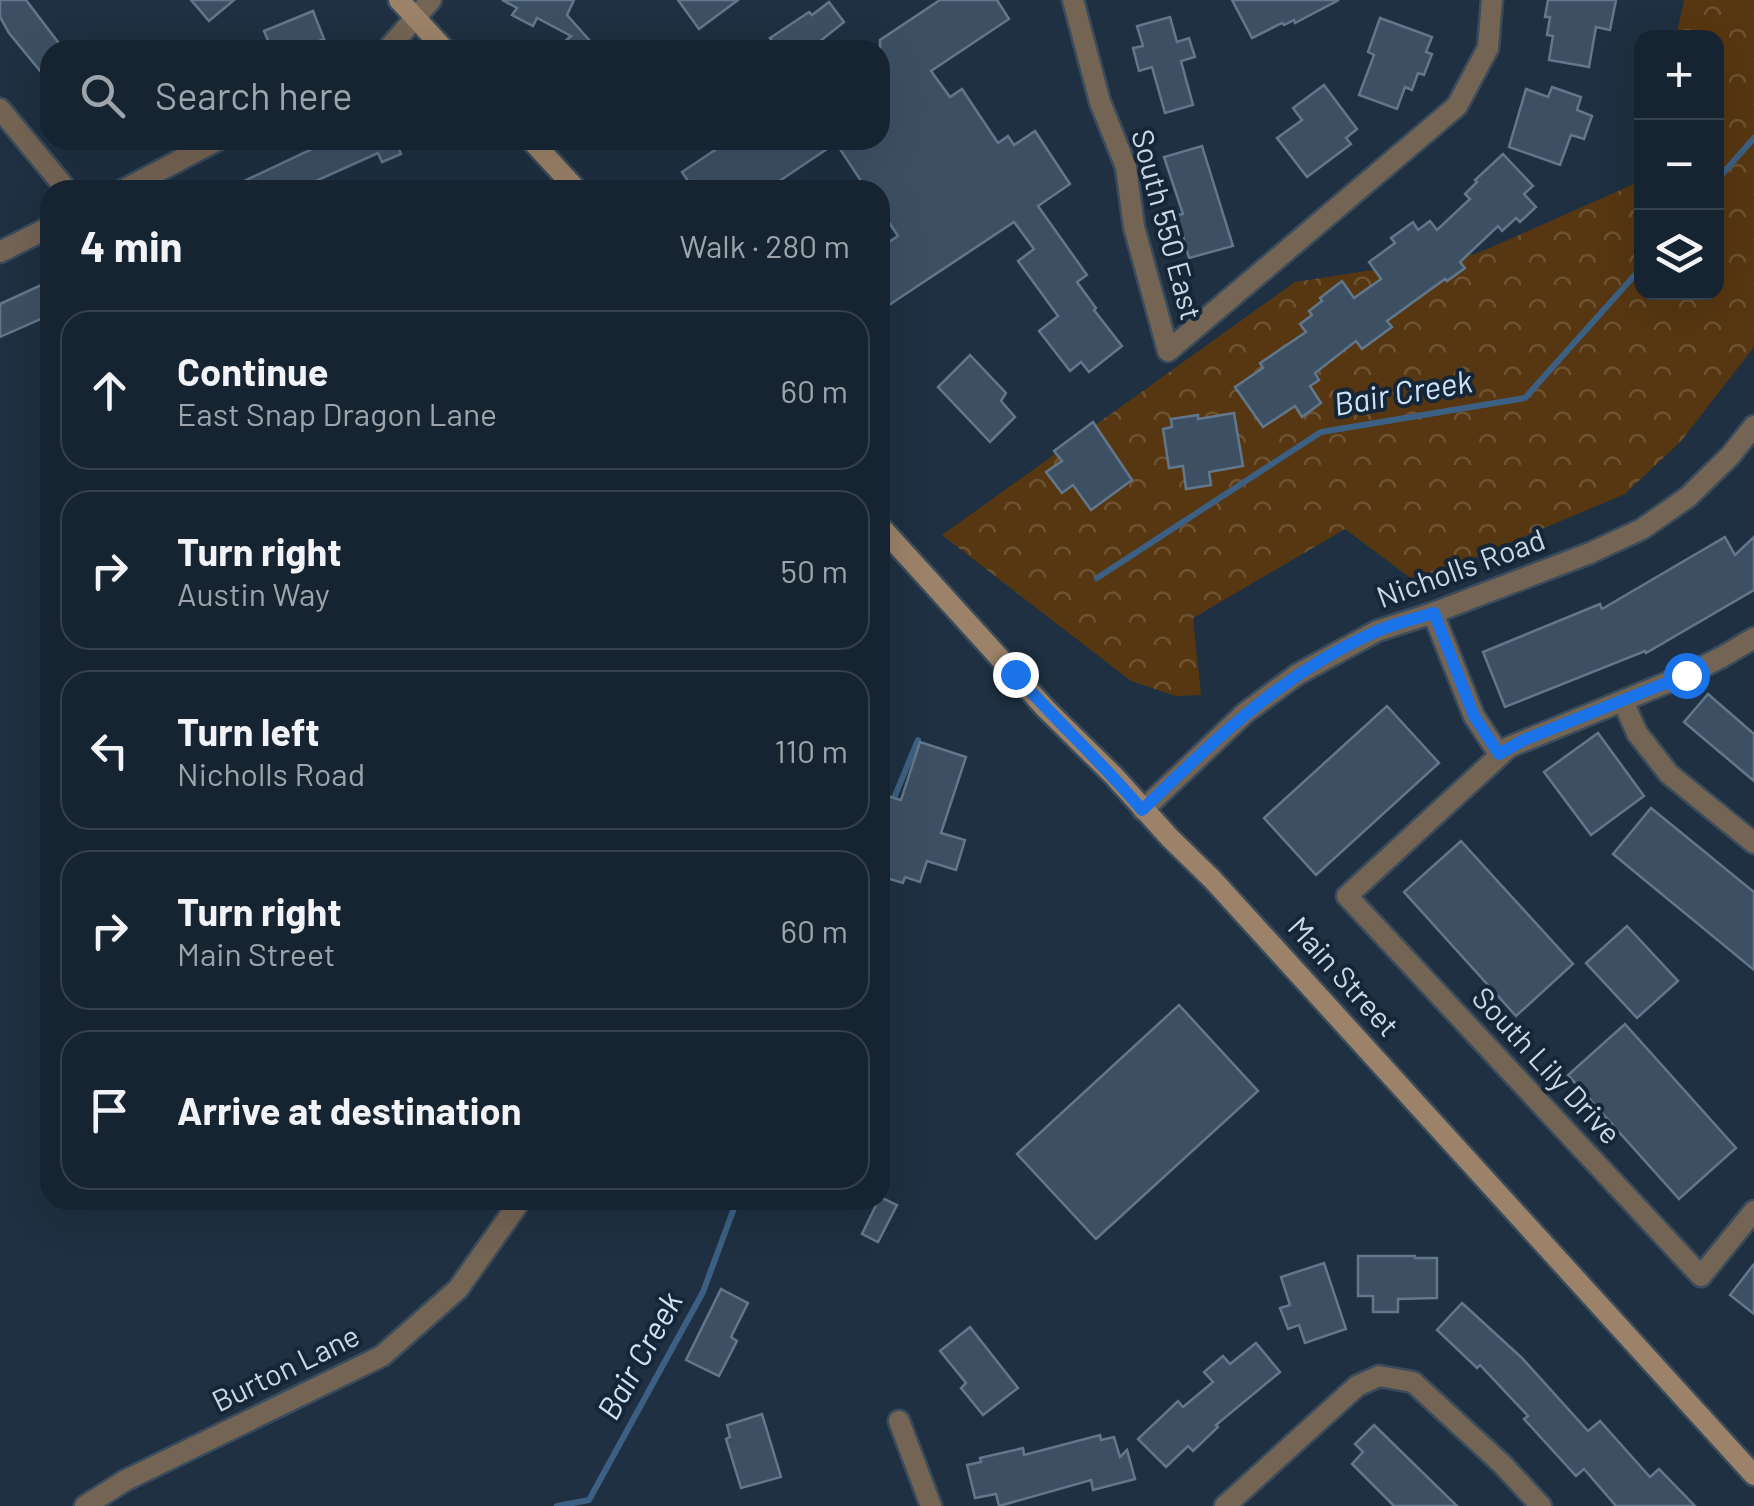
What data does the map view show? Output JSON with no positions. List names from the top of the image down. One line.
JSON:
{"streets":{"main road":["Main Street"],"street":["South 550 East","Nicholls Road","South Lily Drive","Burton Lane"]},"crossings":[["Nicholls Road","Main Street"]],"water":["Bair Creek"],"page":{"map_buttons":["+","−"],"search":"Search here","heading":["4 min","Walk · 280 m"],"list":[["Continue","East Snap Dragon Lane","60 m"],["Turn right","Austin Way","50 m"],["Turn left","Nicholls Road","110 m"],["Turn right","Main Street","60 m"],"Arrive at destination"]}}
